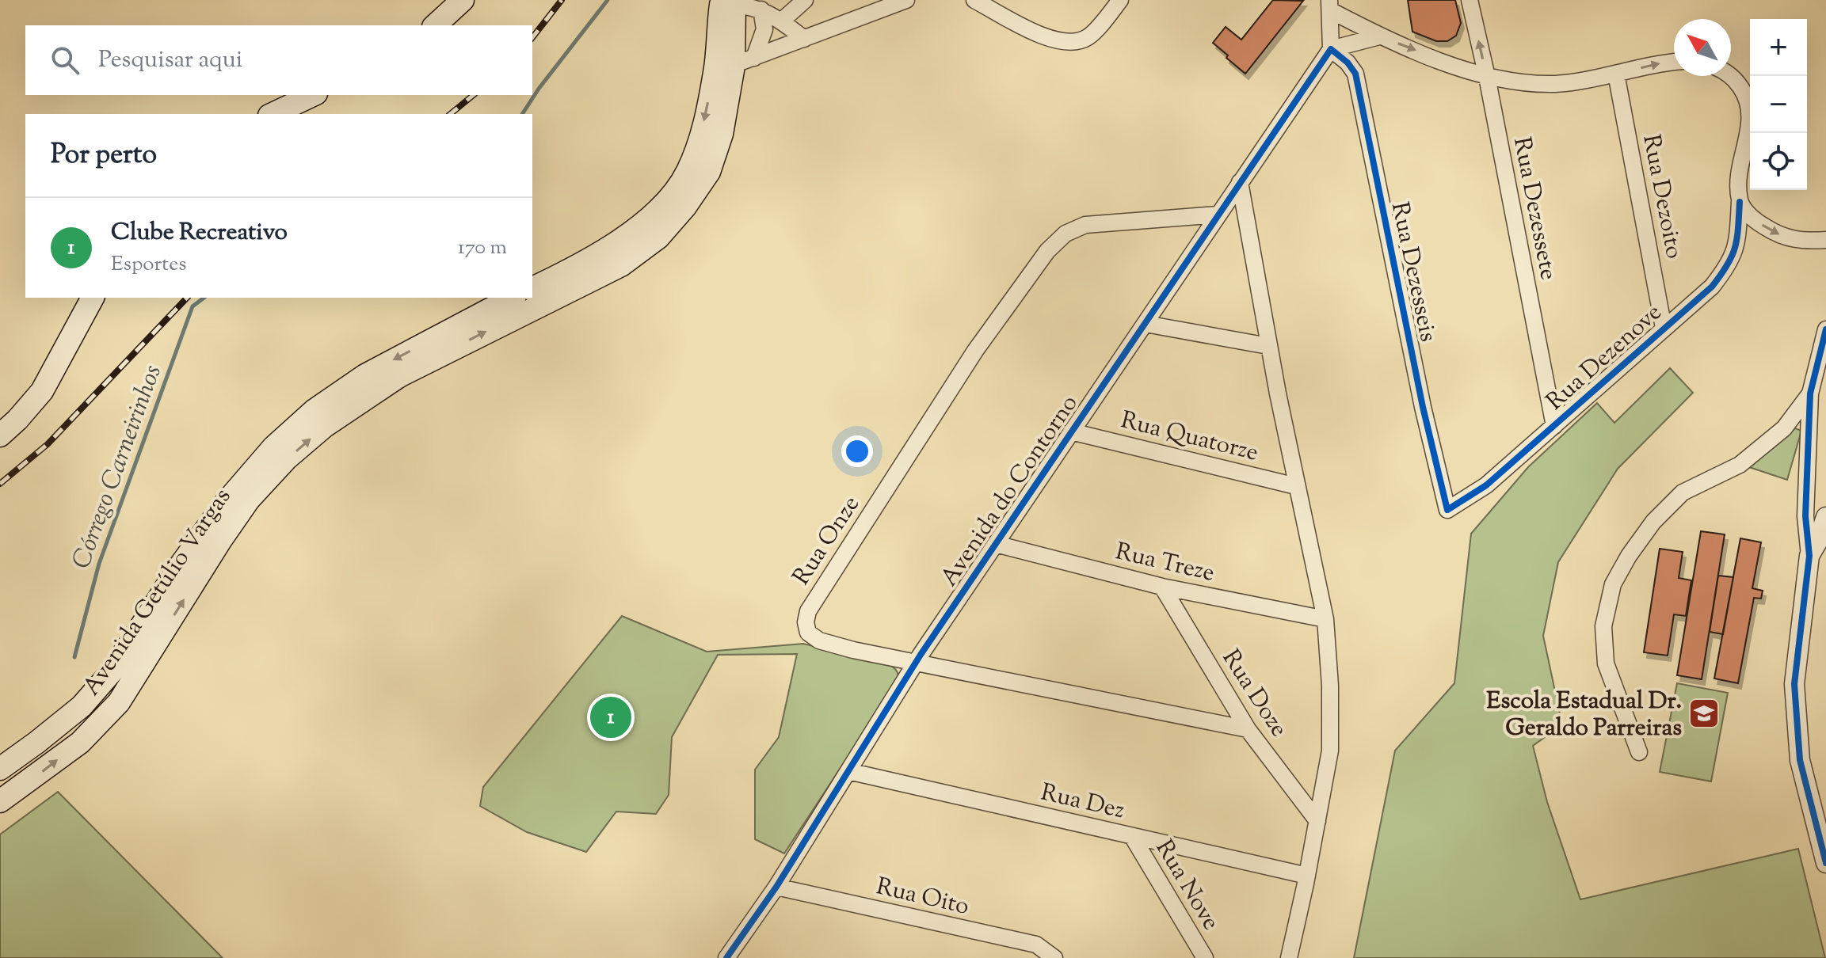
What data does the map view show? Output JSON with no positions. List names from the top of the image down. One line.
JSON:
{"streets":{"main road":["Avenida Getúlio Vargas"],"street":["Rua Dezoito","Rua Dezessete","Rua Dezesseis","Rua Dezenove","Rua Quatorze","Avenida do Contorno","Rua Onze","Rua Treze","Rua Doze","Rua Dez","Rua Nove","Rua Oito"]},"crossings":[["Rua Dezoito","Rua Dezenove"],["Rua Dezessete","Rua Dezenove"],["Rua Dezesseis","Rua Dezenove"],["Rua Dezesseis","Avenida do Contorno"],["Rua Quatorze","Avenida do Contorno"],["Avenida do Contorno","Rua Onze"],["Avenida do Contorno","Rua Treze"],["Avenida do Contorno","Rua Dez"],["Avenida do Contorno","Rua Oito"],["Rua Onze","Rua Doze"],["Rua Treze","Rua Doze"],["Rua Dez","Rua Nove"]],"water":["Córrego Carneirinhos"],"places":{"school or university":["Escola Estadual Dr. Geraldo Parreiras"]},"north":"top left","page":{"map_buttons":["+","−"],"search":"Pesquisar aqui","heading":"Por perto","list":[{"mark":"1","name":"Clube Recreativo","note":"Esportes","value":"170 m"}],"pins":"1"}}
